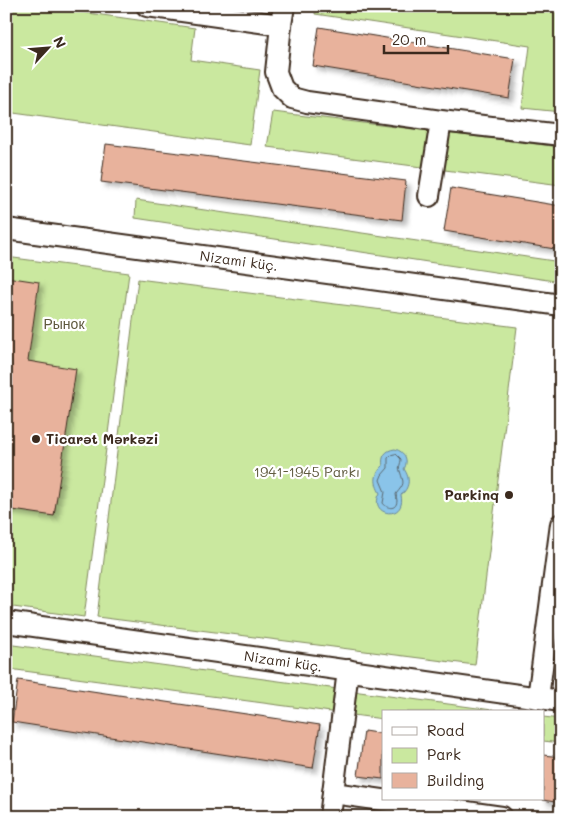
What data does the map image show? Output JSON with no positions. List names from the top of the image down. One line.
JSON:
{"streets":{"street":["Nizami küç."]},"parks":["Рынок","1941-1945 Parkı"],"places":["Ticarət Mərkəzi","Parkinq"],"legend":["Road","Park","Building"],"scale_bar":"20 m","north":"top right"}
